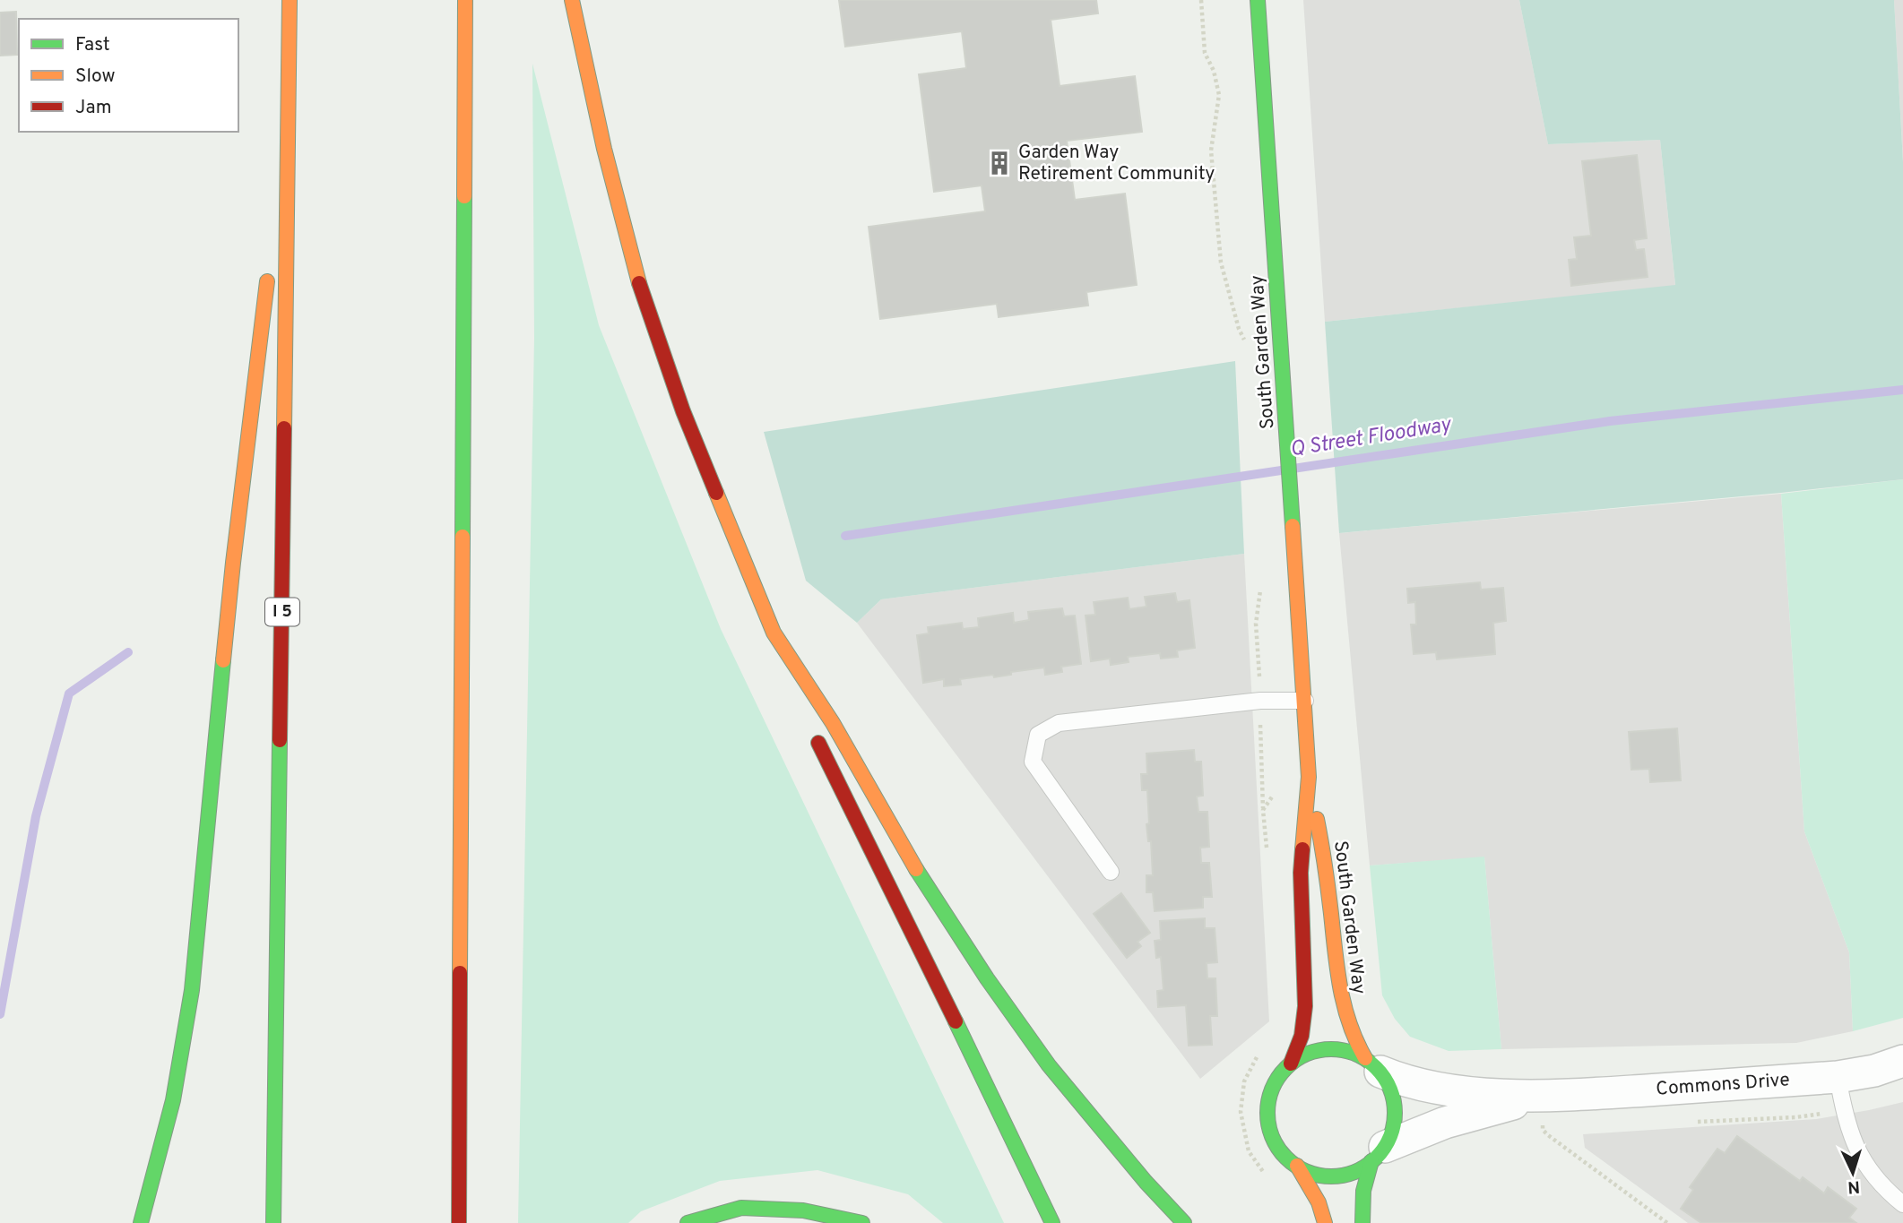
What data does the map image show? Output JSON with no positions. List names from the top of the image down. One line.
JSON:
{"streets":{"main road":["South Garden Way","I 5"],"street":["Commons Drive"]},"crossings":[["South Garden Way","Commons Drive"]],"water":["Q Street Floodway"],"places":{"building":["Garden Way Retirement Community"]},"legend":["Fast","Slow","Jam"],"north":"bottom"}
